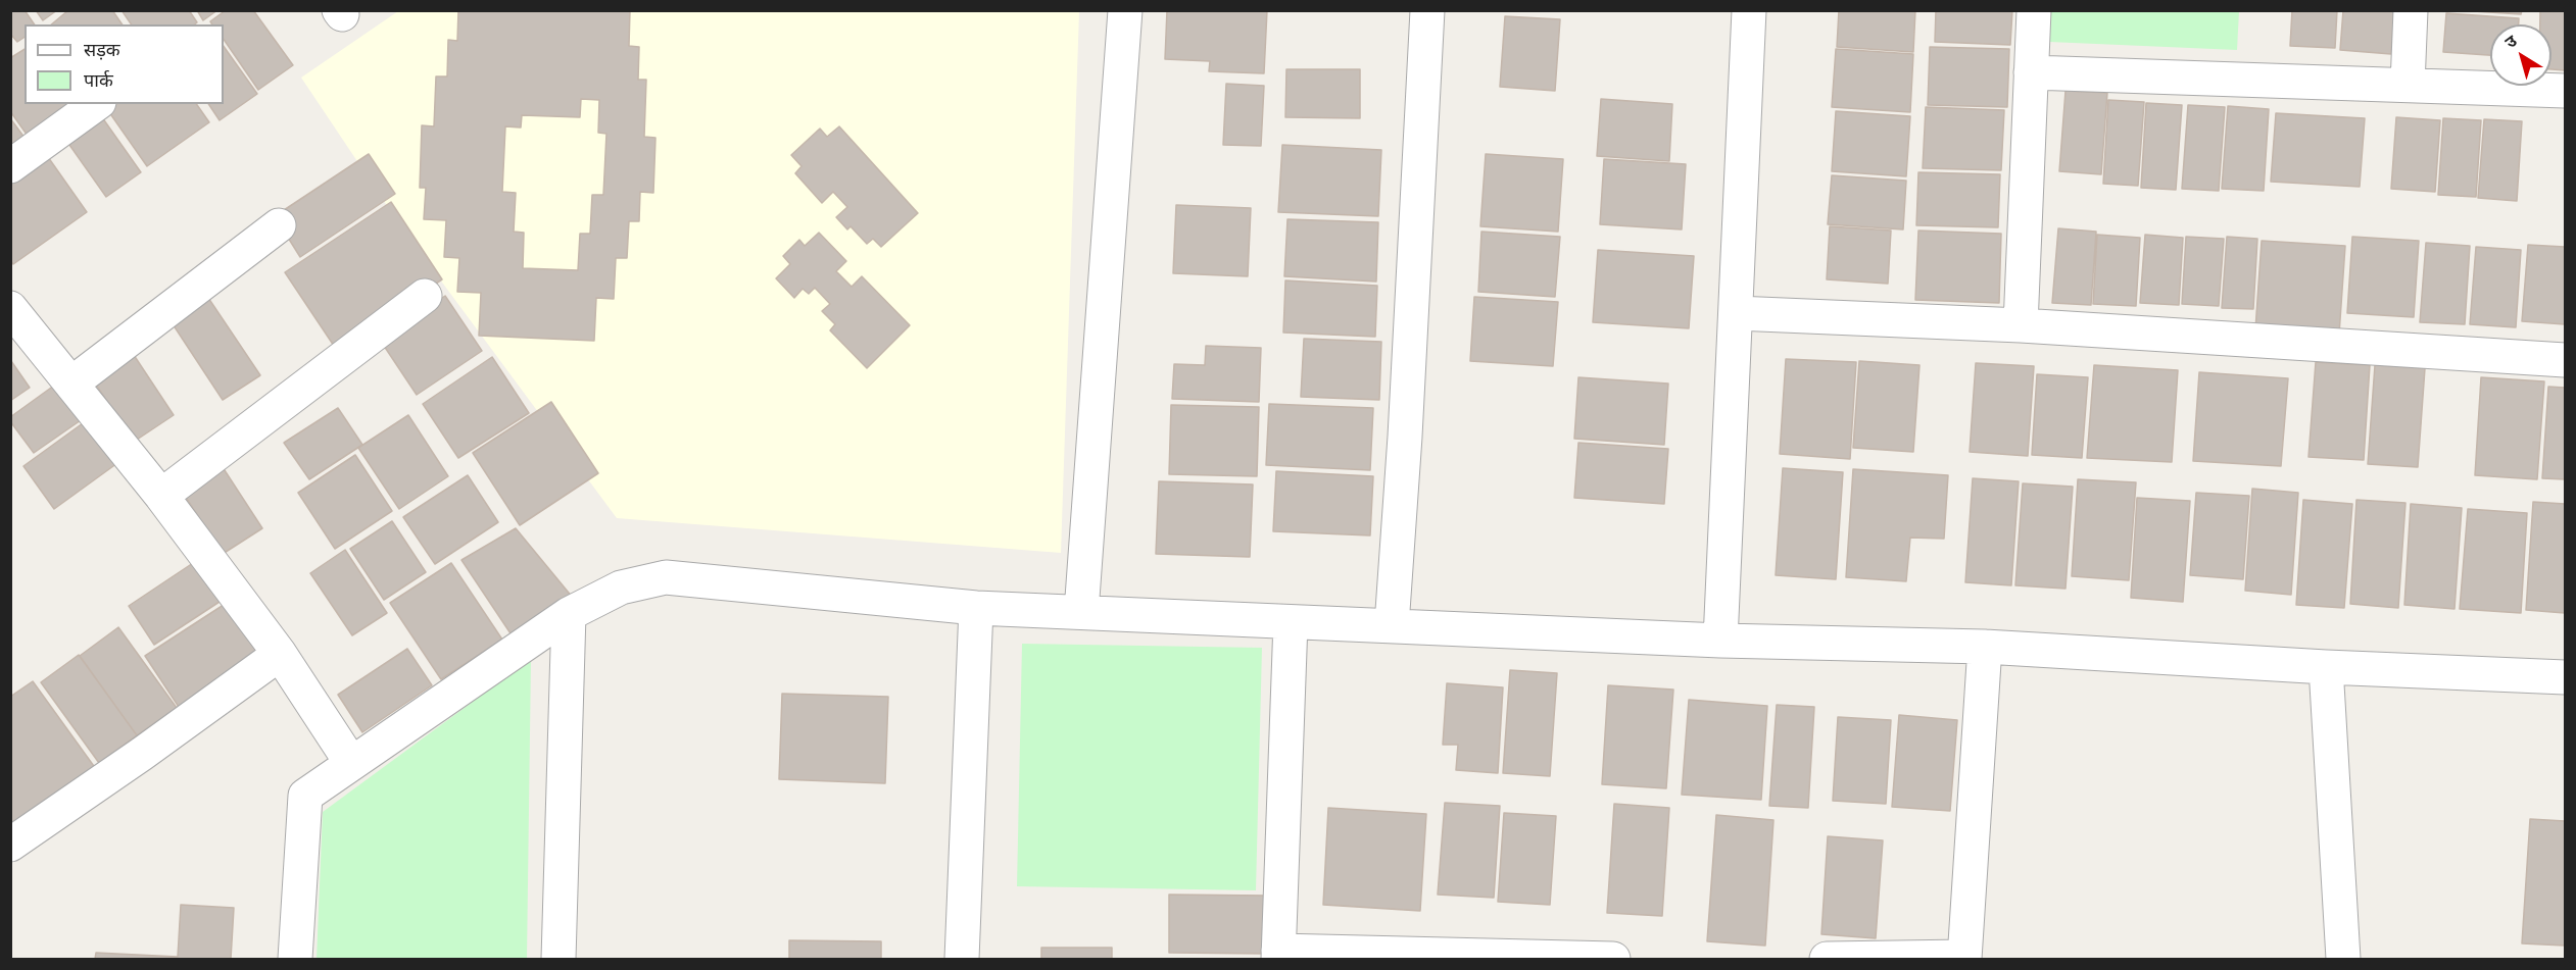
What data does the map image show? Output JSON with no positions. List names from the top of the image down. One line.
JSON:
{"legend":["सड़क","पार्क"],"north":"top left"}
